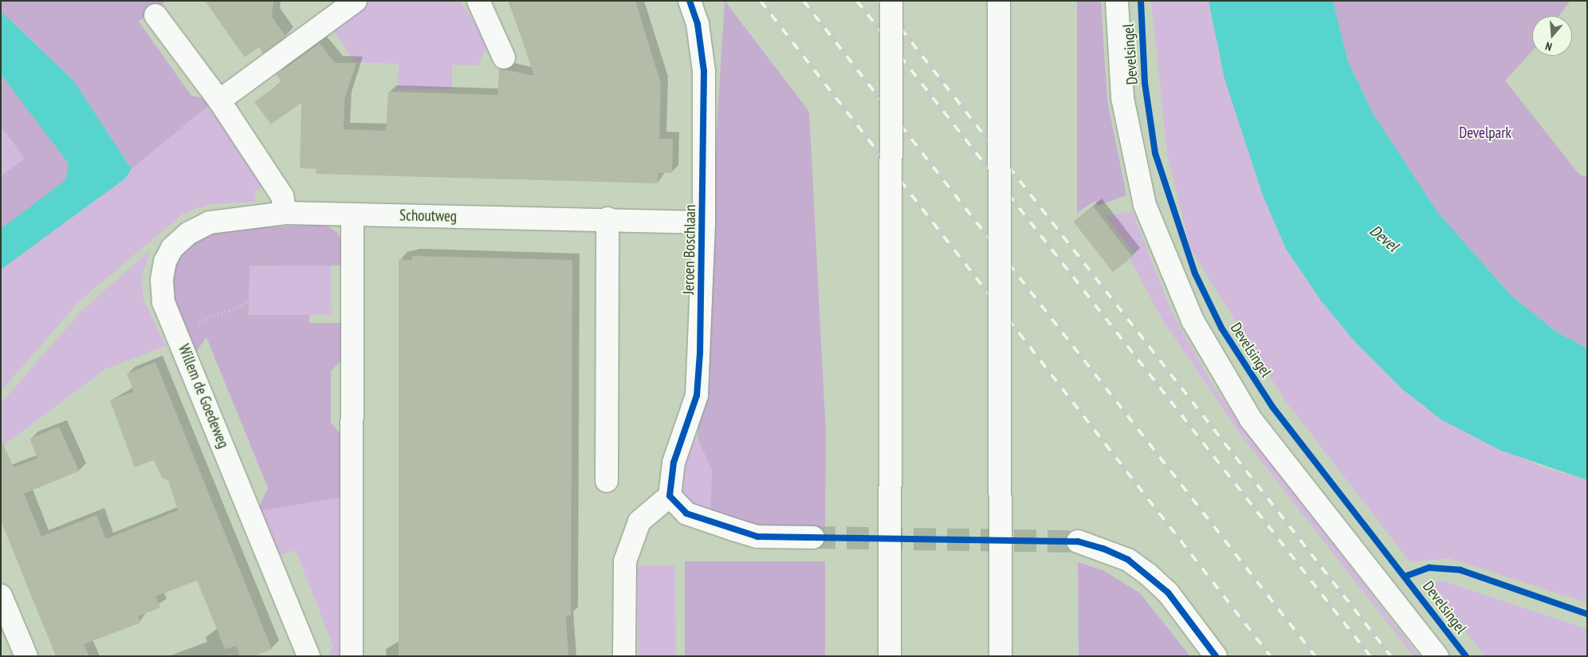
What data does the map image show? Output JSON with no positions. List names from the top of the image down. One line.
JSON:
{"streets":{"main road":["Develsingel","Schoutweg","Jeroen Boschlaan","Willem de Goedeweg"]},"crossings":[["Schoutweg","Jeroen Boschlaan"],["Schoutweg","Willem de Goedeweg"]],"water":["Devel"],"parks":["Develpark"],"north":"bottom"}
